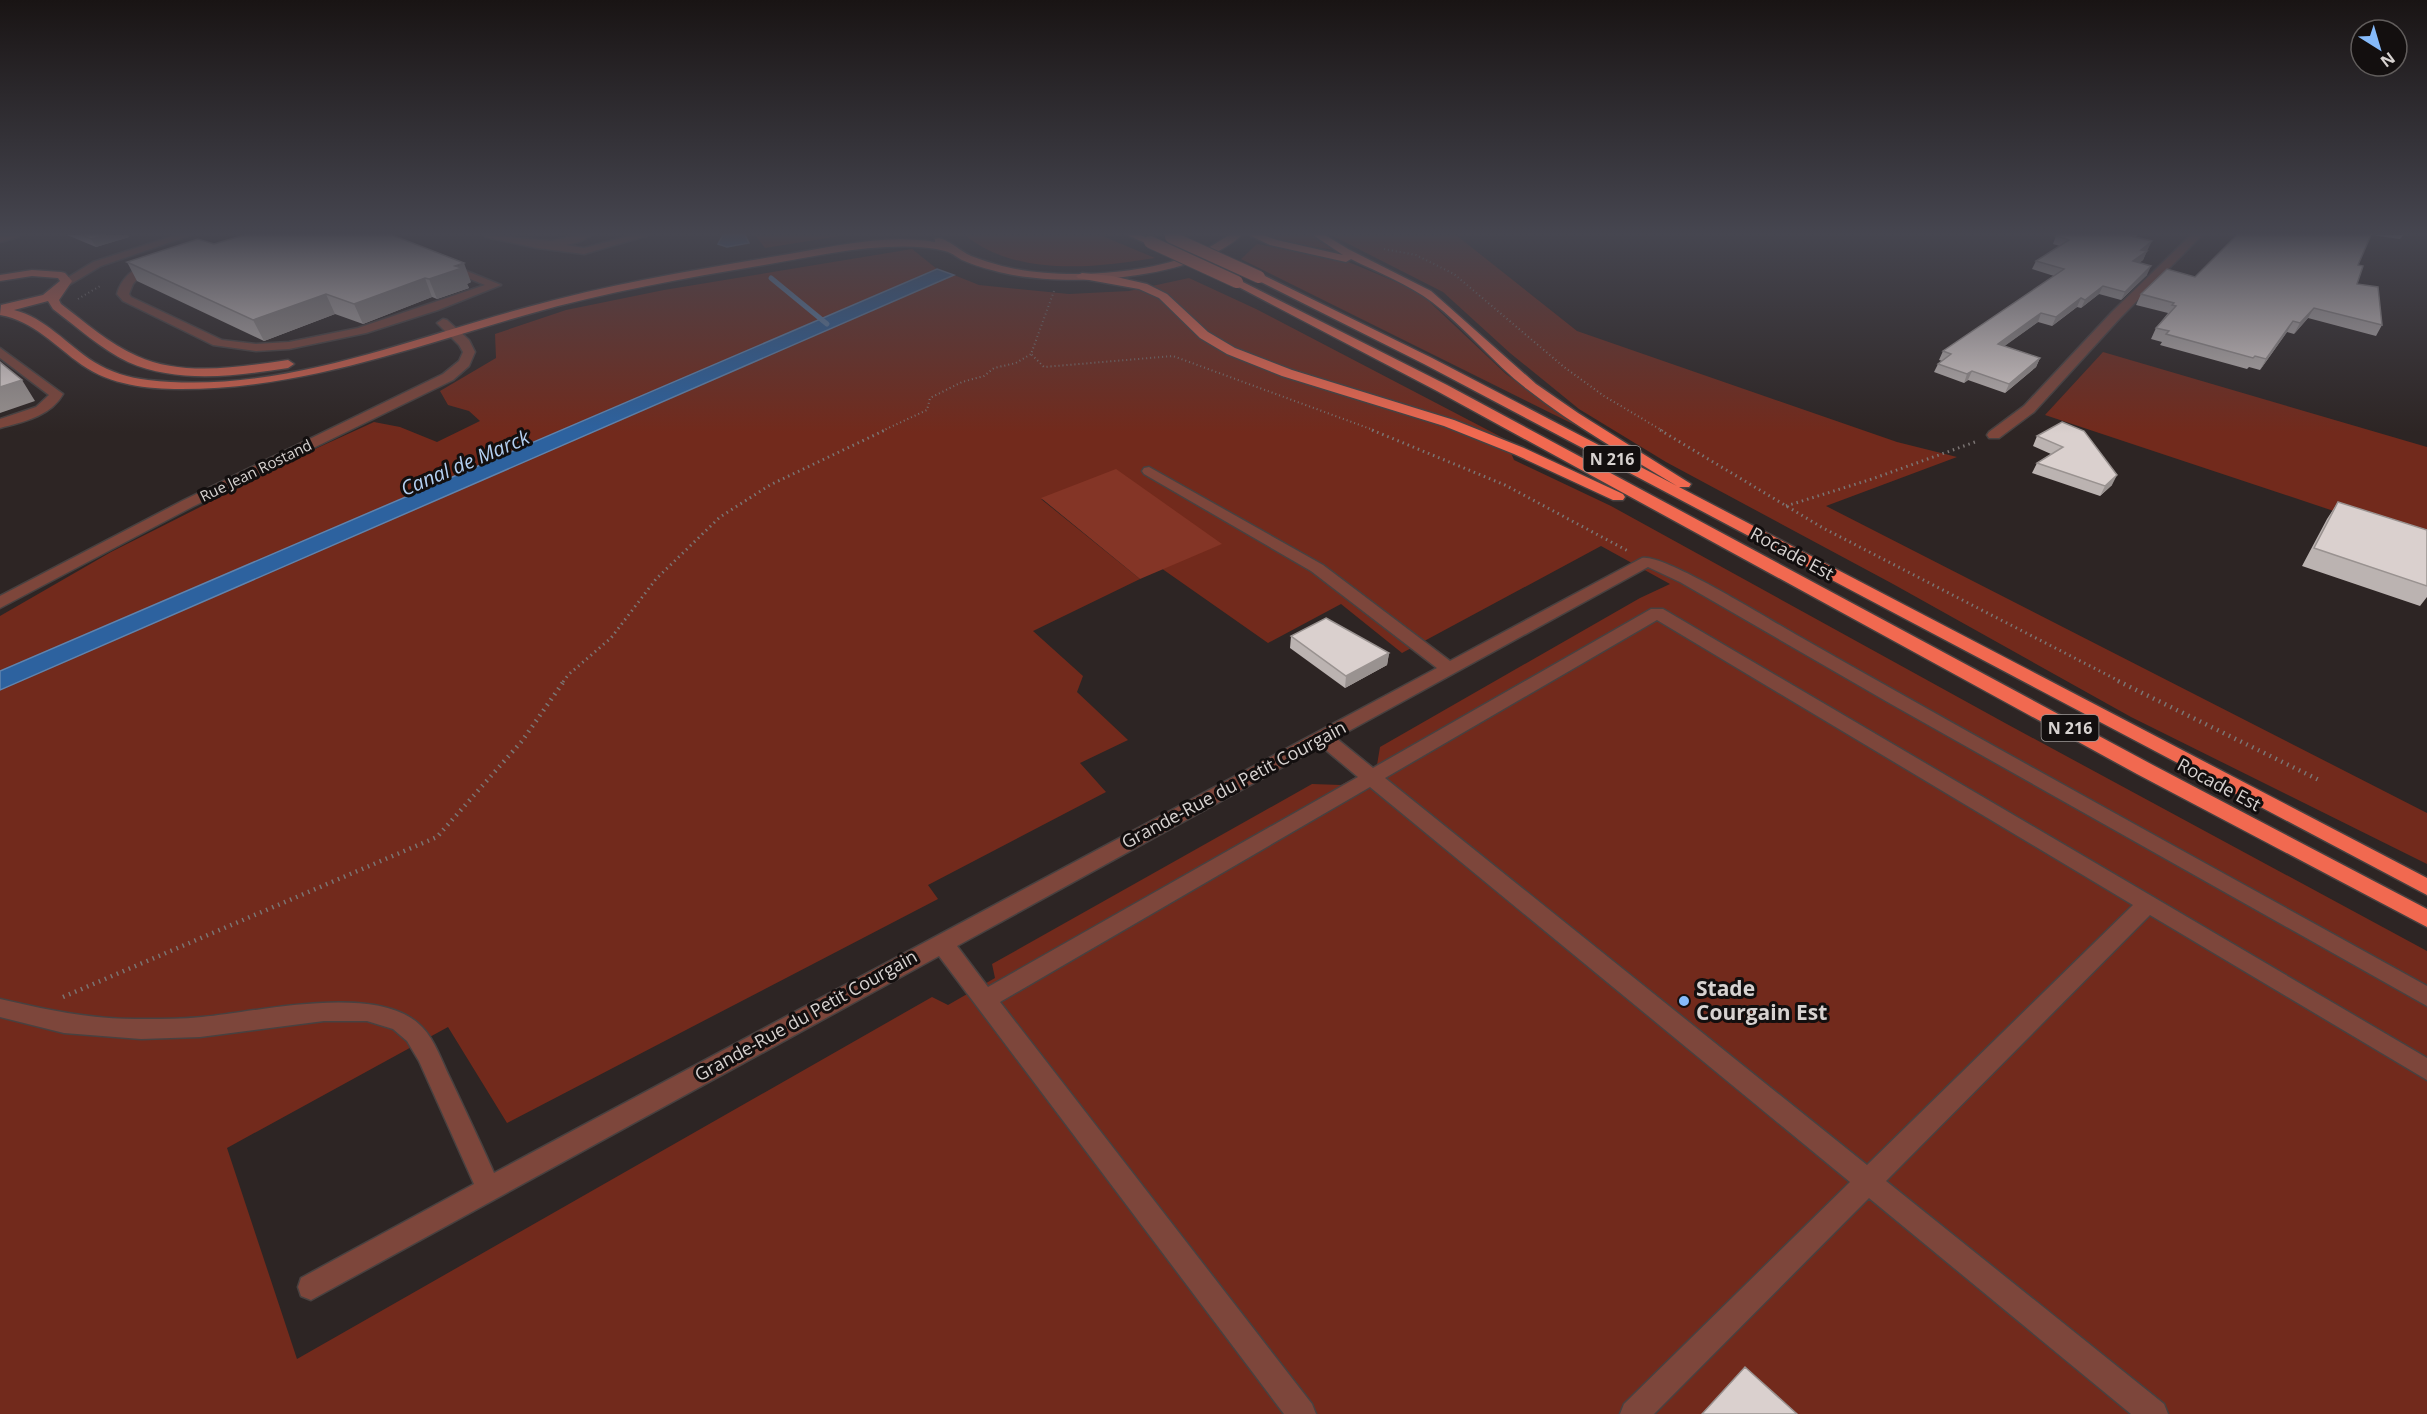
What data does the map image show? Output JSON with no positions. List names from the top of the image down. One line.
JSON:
{"streets":{"highway":["N 216","Rocade Est"],"street":["Rue Jean Rostand","Grande-Rue du Petit Courgain"]},"water":["Canal de Marck"],"places":["Stade Courgain Est"],"north":"bottom right"}
